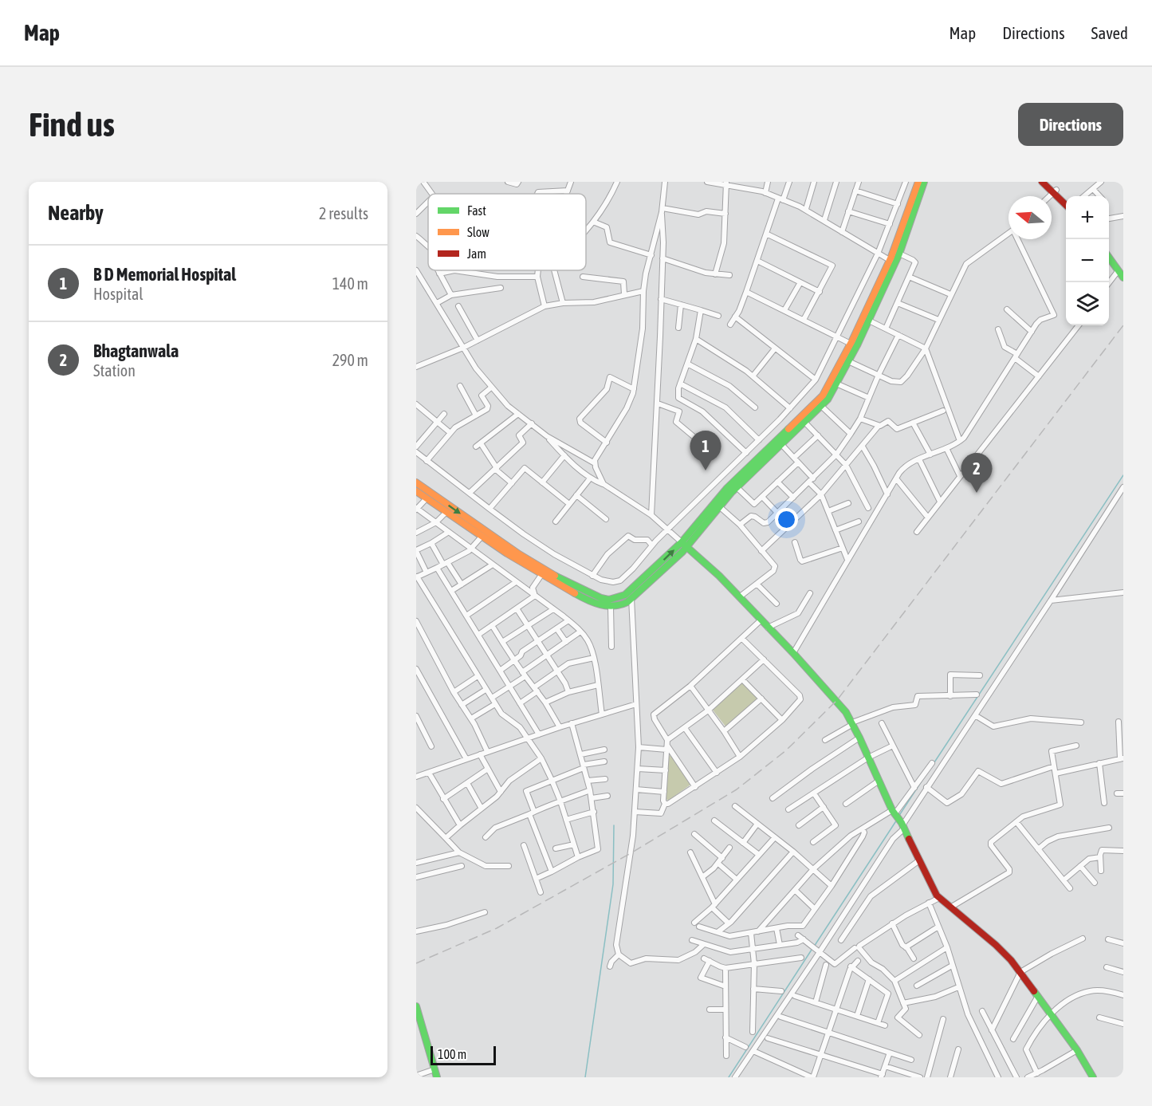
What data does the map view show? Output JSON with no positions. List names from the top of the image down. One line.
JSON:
{"legend":["Fast","Slow","Jam"],"scale_bar":"100 m","north":"left","page":{"header":"Map","nav":["Map","Directions","Saved"],"buttons":"Directions","title":"Find us","heading":["Nearby","2 results"],"map_buttons":["+","−"],"list":[{"mark":"1","name":"B D Memorial Hospital","note":"Hospital","value":"140 m"},{"mark":"2","name":"Bhagtanwala","note":"Station","value":"290 m"}],"pins":["1","2"],"scale":"100 m"}}
